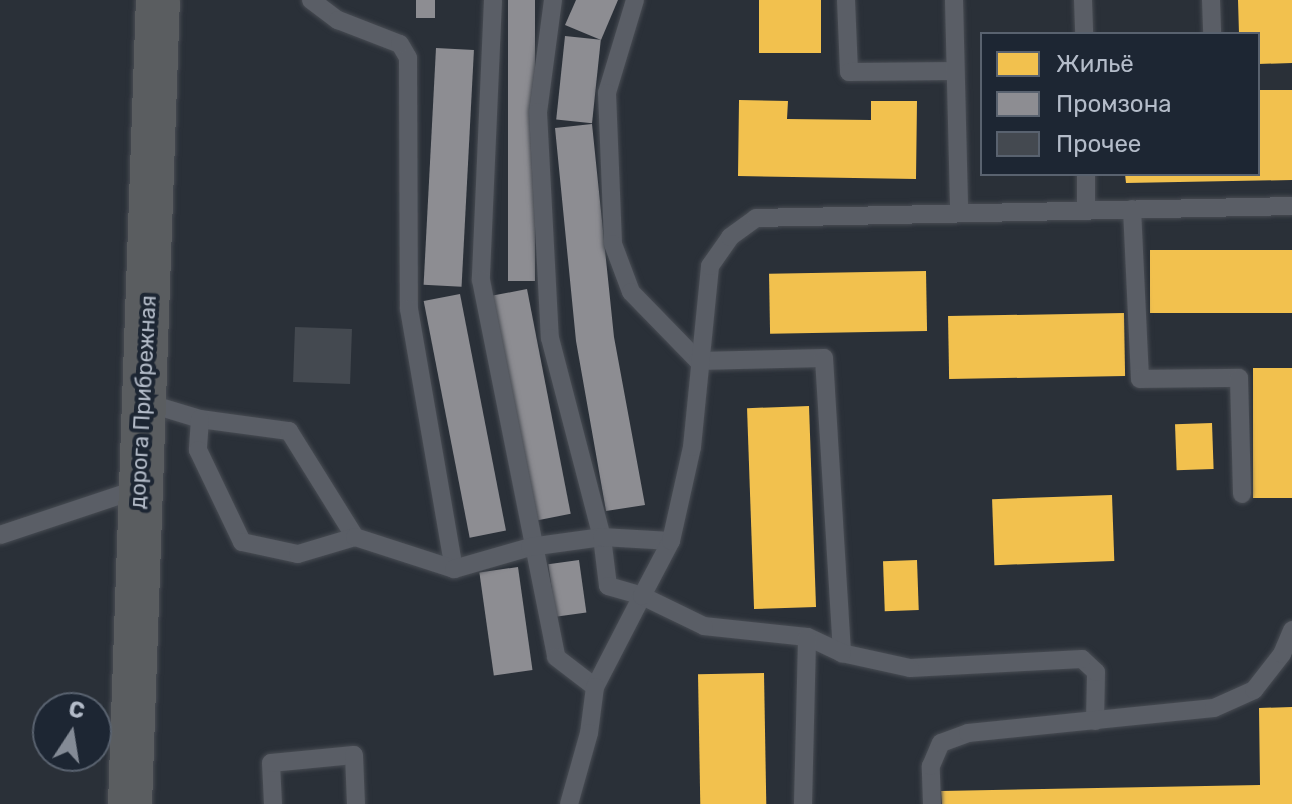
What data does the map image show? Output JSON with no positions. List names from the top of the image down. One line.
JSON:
{"streets":{"highway":["дорога Прибрежная"]},"legend":["Жильё","Промзона","Прочее"],"north":"top"}
